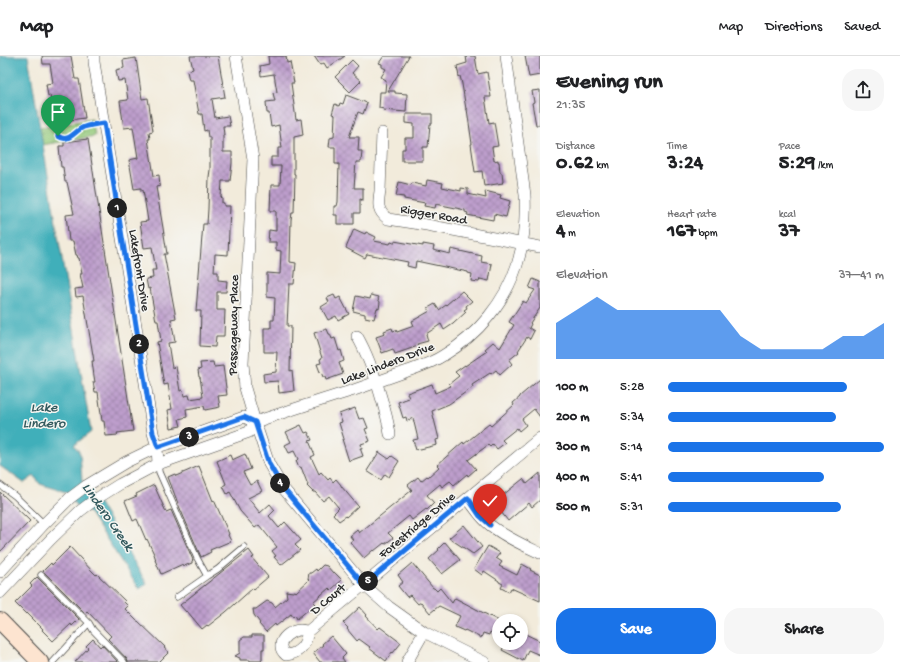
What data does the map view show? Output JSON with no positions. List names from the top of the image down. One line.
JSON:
{"streets":{"street":["Rigger Road","Lakefront Drive","Passageway Place","Lake Lindero Drive","Forestridge Drive","D Court"]},"crossings":[["Rigger Road","Lake Lindero Drive"],["Lakefront Drive","Lake Lindero Drive"],["Passageway Place","Lake Lindero Drive"],["Passageway Place","Forestridge Drive"],["Passageway Place","D Court"],["Forestridge Drive","D Court"]],"water":["Lake Lindero","Lindero Creek"],"page":{"header":"Map","nav":["Map","Directions","Saved"],"heading":["Evening run","21:35"],"stats":[["Distance","0.62 km"],["Time","3:24"],["Pace","5:29 /km"],["Elevation","4 m"],["Heart rate","167 bpm"],["kcal","37"]],"pins":["1","2","3","4","5"],"chart":["Elevation","37–41 m"],"list":[{"name":"100 m","note":"5:28"},{"name":"200 m","note":"5:34"},{"name":"300 m","note":"5:14"},{"name":"400 m","note":"5:41"},{"name":"500 m","note":"5:31"}],"buttons":["Save","Share"]}}
